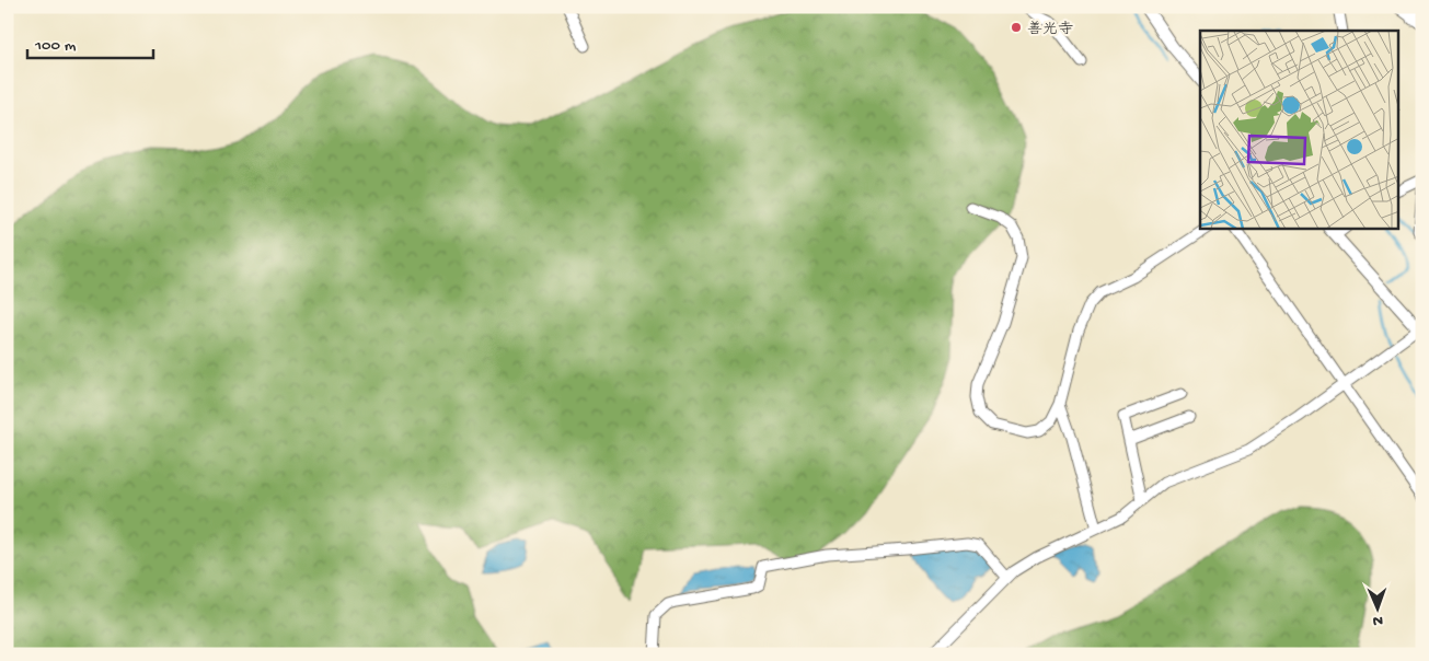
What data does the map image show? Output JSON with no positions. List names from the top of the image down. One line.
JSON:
{"places":["善光寺"],"scale_bar":"100 m","north":"bottom"}
